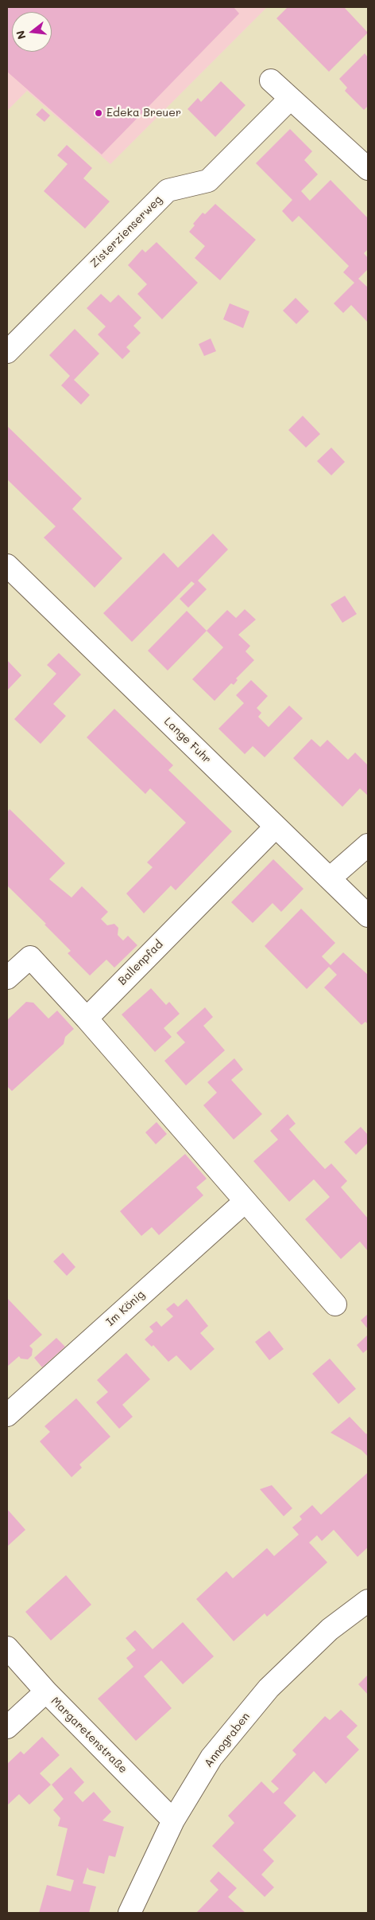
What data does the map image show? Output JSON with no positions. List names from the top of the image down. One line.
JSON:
{"streets":{"street":["Zisterzienserweg","Lange Fuhr","Ballenpfad","Im König","Margaretenstraße","Annograben"]},"crossings":[["Lange Fuhr","Ballenpfad"],["Margaretenstraße","Annograben"]],"places":["Edeka Breuer"],"north":"left"}
